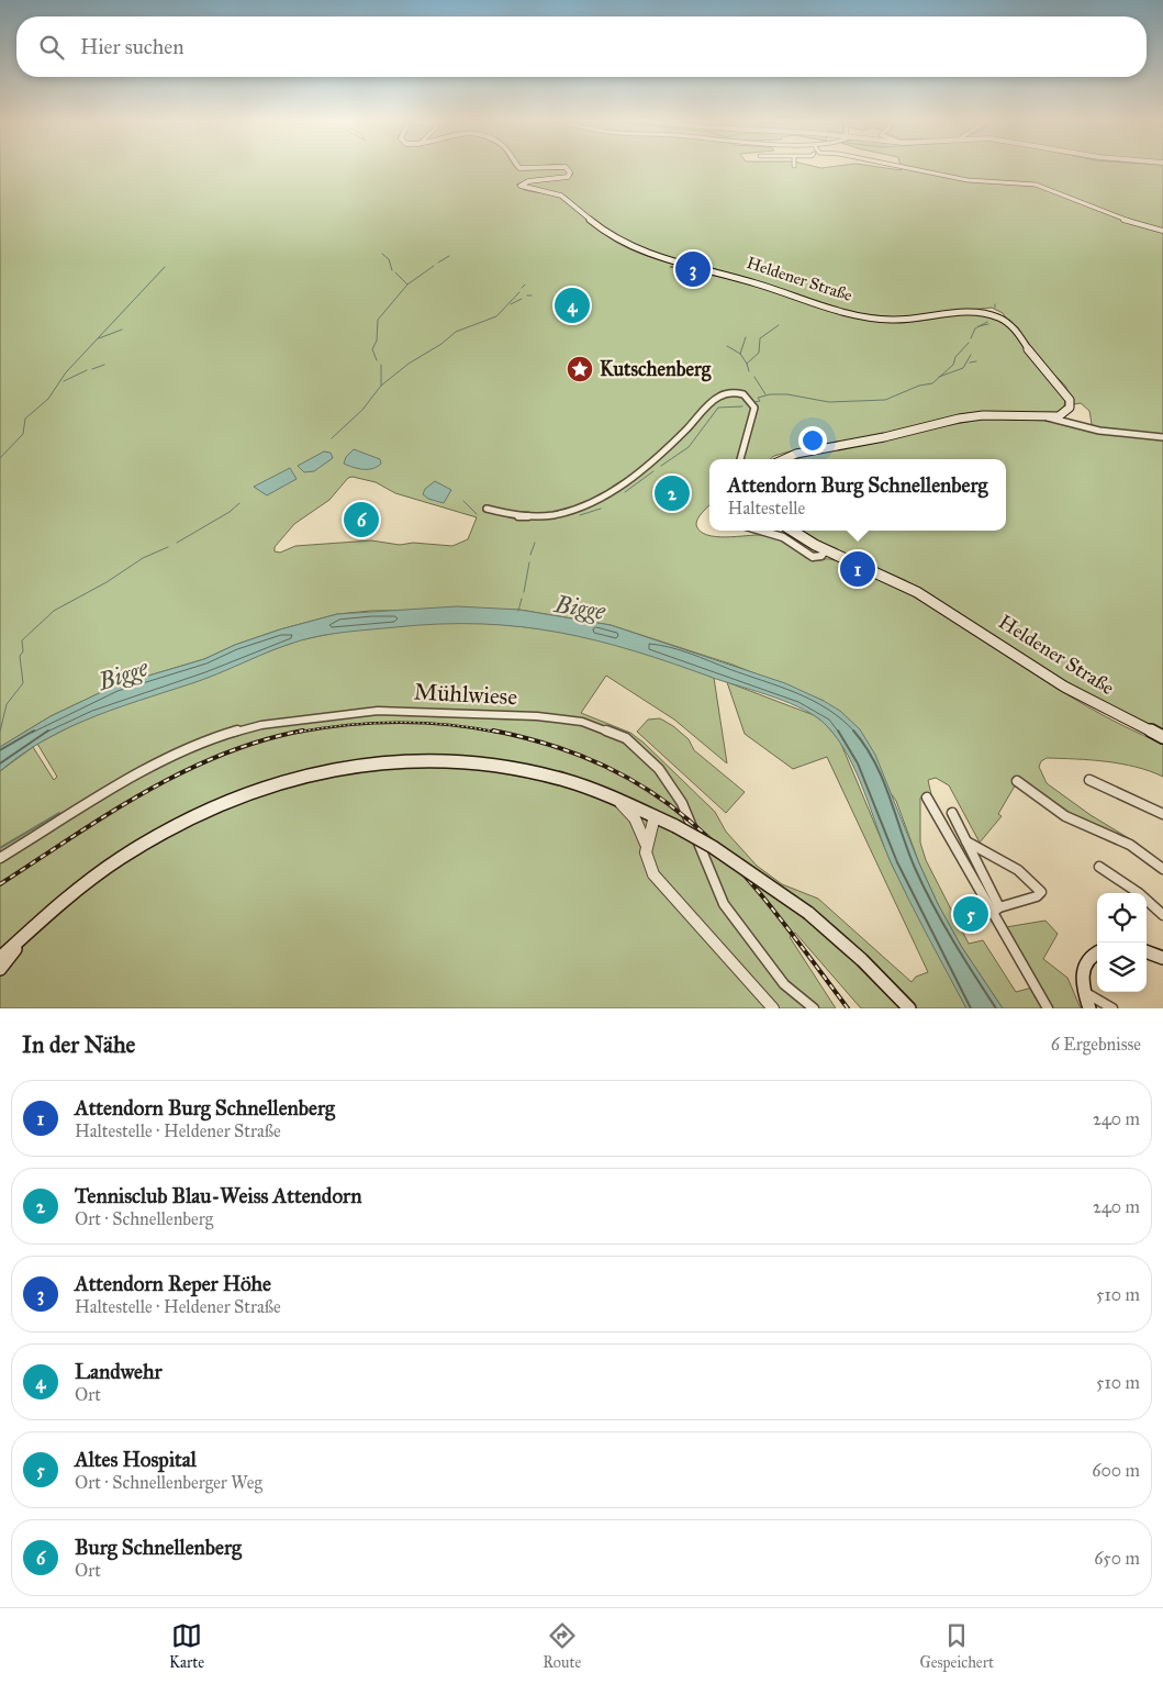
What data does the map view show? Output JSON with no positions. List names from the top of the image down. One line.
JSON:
{"streets":{"main road":["Heldener Straße"],"street":["Mühlwiese"]},"water":["Bigge"],"places":{"place":["Kutschenberg"]},"page":{"search":"Hier suchen","pins":["3","4","2","6","1","5"],"popup":["Attendorn Burg Schnellenberg","Haltestelle"],"heading":["In der Nähe","6 Ergebnisse"],"list":[{"mark":"1","name":"Attendorn Burg Schnellenberg","note":"Haltestelle · Heldener Straße","value":"240 m"},{"mark":"2","name":"Tennisclub Blau-Weiss Attendorn","note":"Ort · Schnellenberg","value":"240 m"},{"mark":"3","name":"Attendorn Reper Höhe","note":"Haltestelle · Heldener Straße","value":"510 m"},{"mark":"4","name":"Landwehr","note":"Ort","value":"510 m"},{"mark":"5","name":"Altes Hospital","note":"Ort · Schnellenberger Weg","value":"600 m"},{"mark":"6","name":"Burg Schnellenberg","note":"Ort","value":"650 m"}],"nav":["Karte","Route","Gespeichert"]}}
